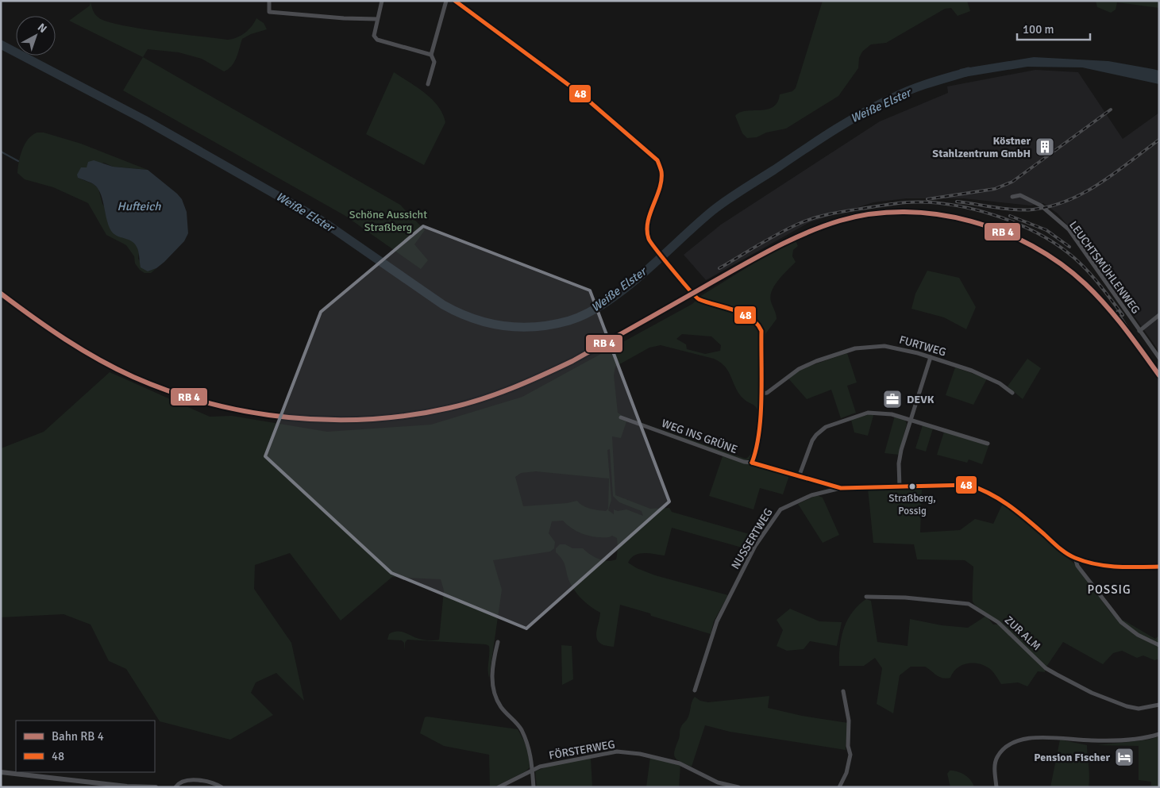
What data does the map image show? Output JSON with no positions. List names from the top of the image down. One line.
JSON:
{"streets":{"street":["LEUCHTSMÜHLENWEG","FURTWEG","WEG INS GRÜNE","NUSSERTWEG","ZUR ALM","FÖRSTERWEG"]},"crossings":[["WEG INS GRÜNE","NUSSERTWEG"]],"districts":["POSSIG"],"water":["Weiße Elster","Hufteich"],"parks":["Schöne Aussicht Straßberg"],"places":{"building":["Köstner Stahlzentrum GmbH"],"office":["DEVK"],"other":["Straßberg, Possig"],"hotel":["Pension Fischer"]},"lines":["transit line 48"],"legend":["Bahn RB 4","48"],"scale_bar":"100 m","north":"top right"}
